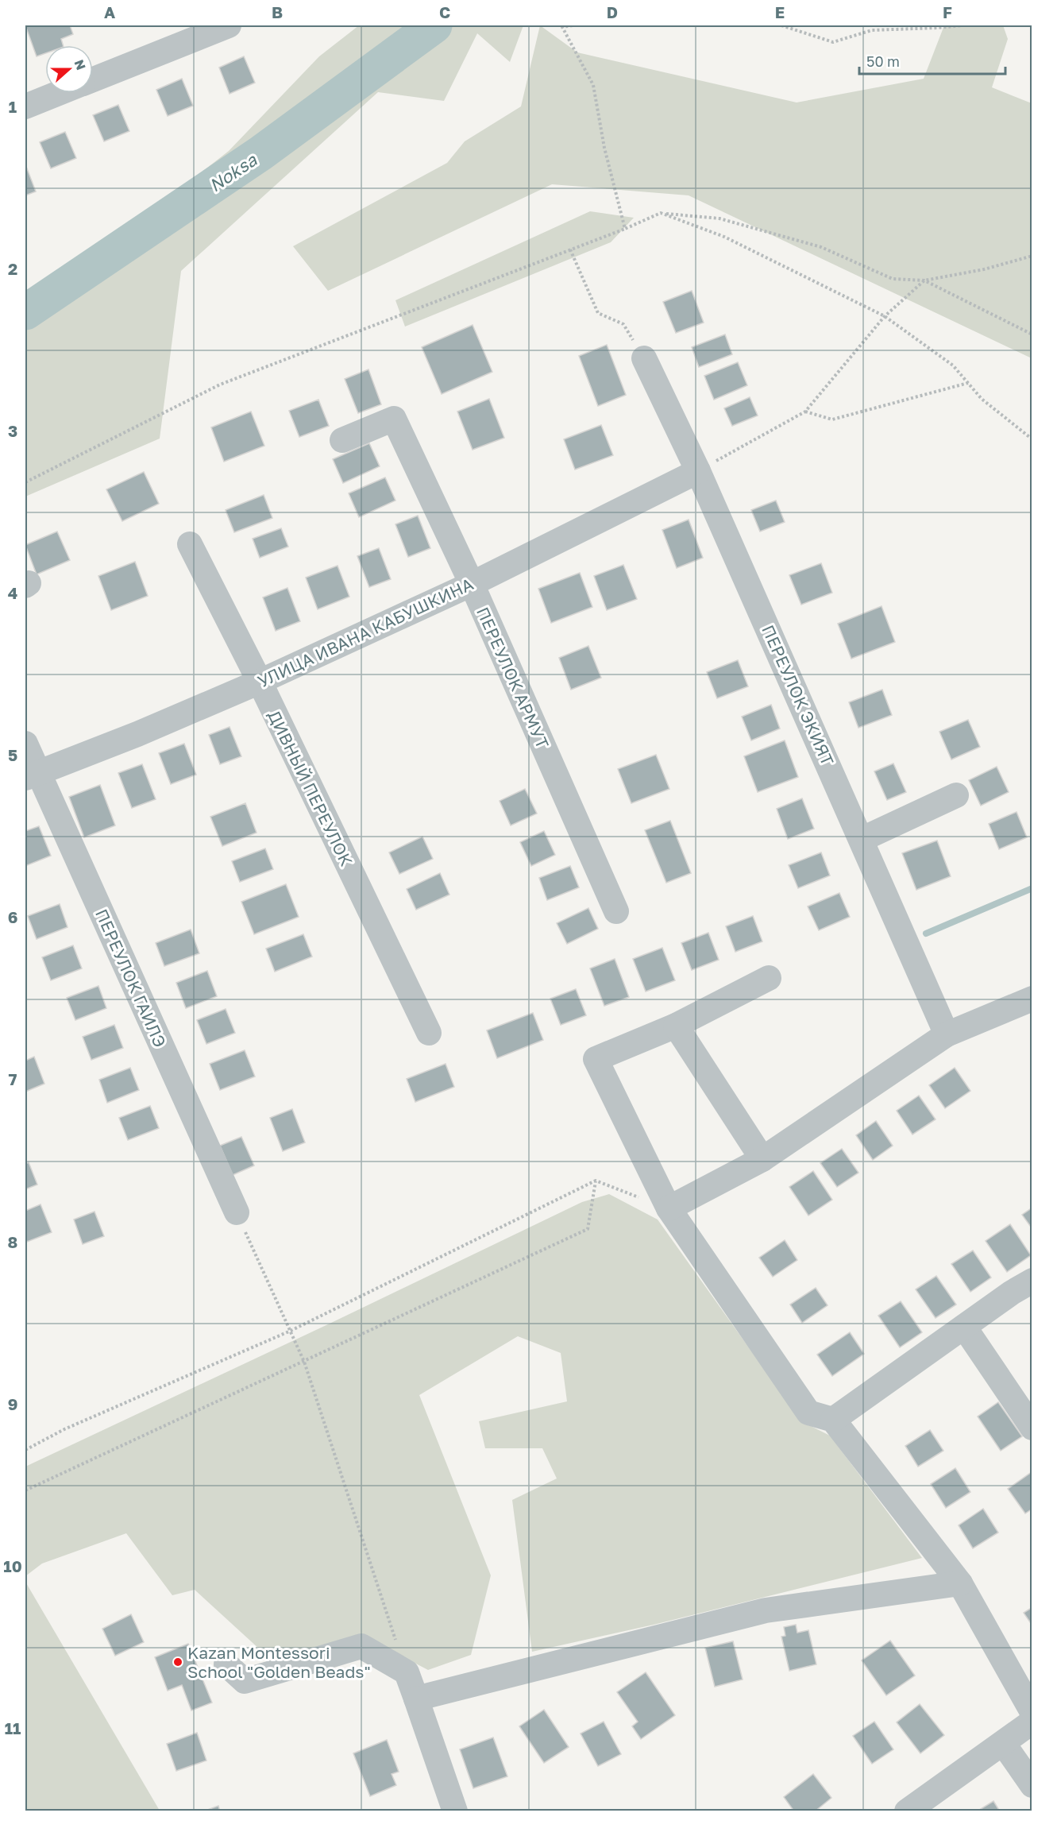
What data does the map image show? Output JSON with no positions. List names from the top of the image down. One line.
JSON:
{"streets":{"street":["УЛИЦА ИВАНА КАБУШКИНА","ПЕРЕУЛОК АРМУТ","ПЕРЕУЛОК ЭКИЯТ","ДИВНЫЙ ПЕРЕУЛОК","ПЕРЕУЛОК ГАИЛЭ"]},"crossings":[["УЛИЦА ИВАНА КАБУШКИНА","ПЕРЕУЛОК АРМУТ"],["УЛИЦА ИВАНА КАБУШКИНА","ПЕРЕУЛОК ЭКИЯТ"],["УЛИЦА ИВАНА КАБУШКИНА","ДИВНЫЙ ПЕРЕУЛОК"],["УЛИЦА ИВАНА КАБУШКИНА","ПЕРЕУЛОК ГАИЛЭ"]],"water":["Noksa"],"places":["Kazan Montessori School \"Golden Beads\""],"scale_bar":"50 m","north":"right","grid":{"columns":["A","B","C","D","E","F"],"rows":["1","2","3","4","5","6","7","8","9","10","11"]}}
